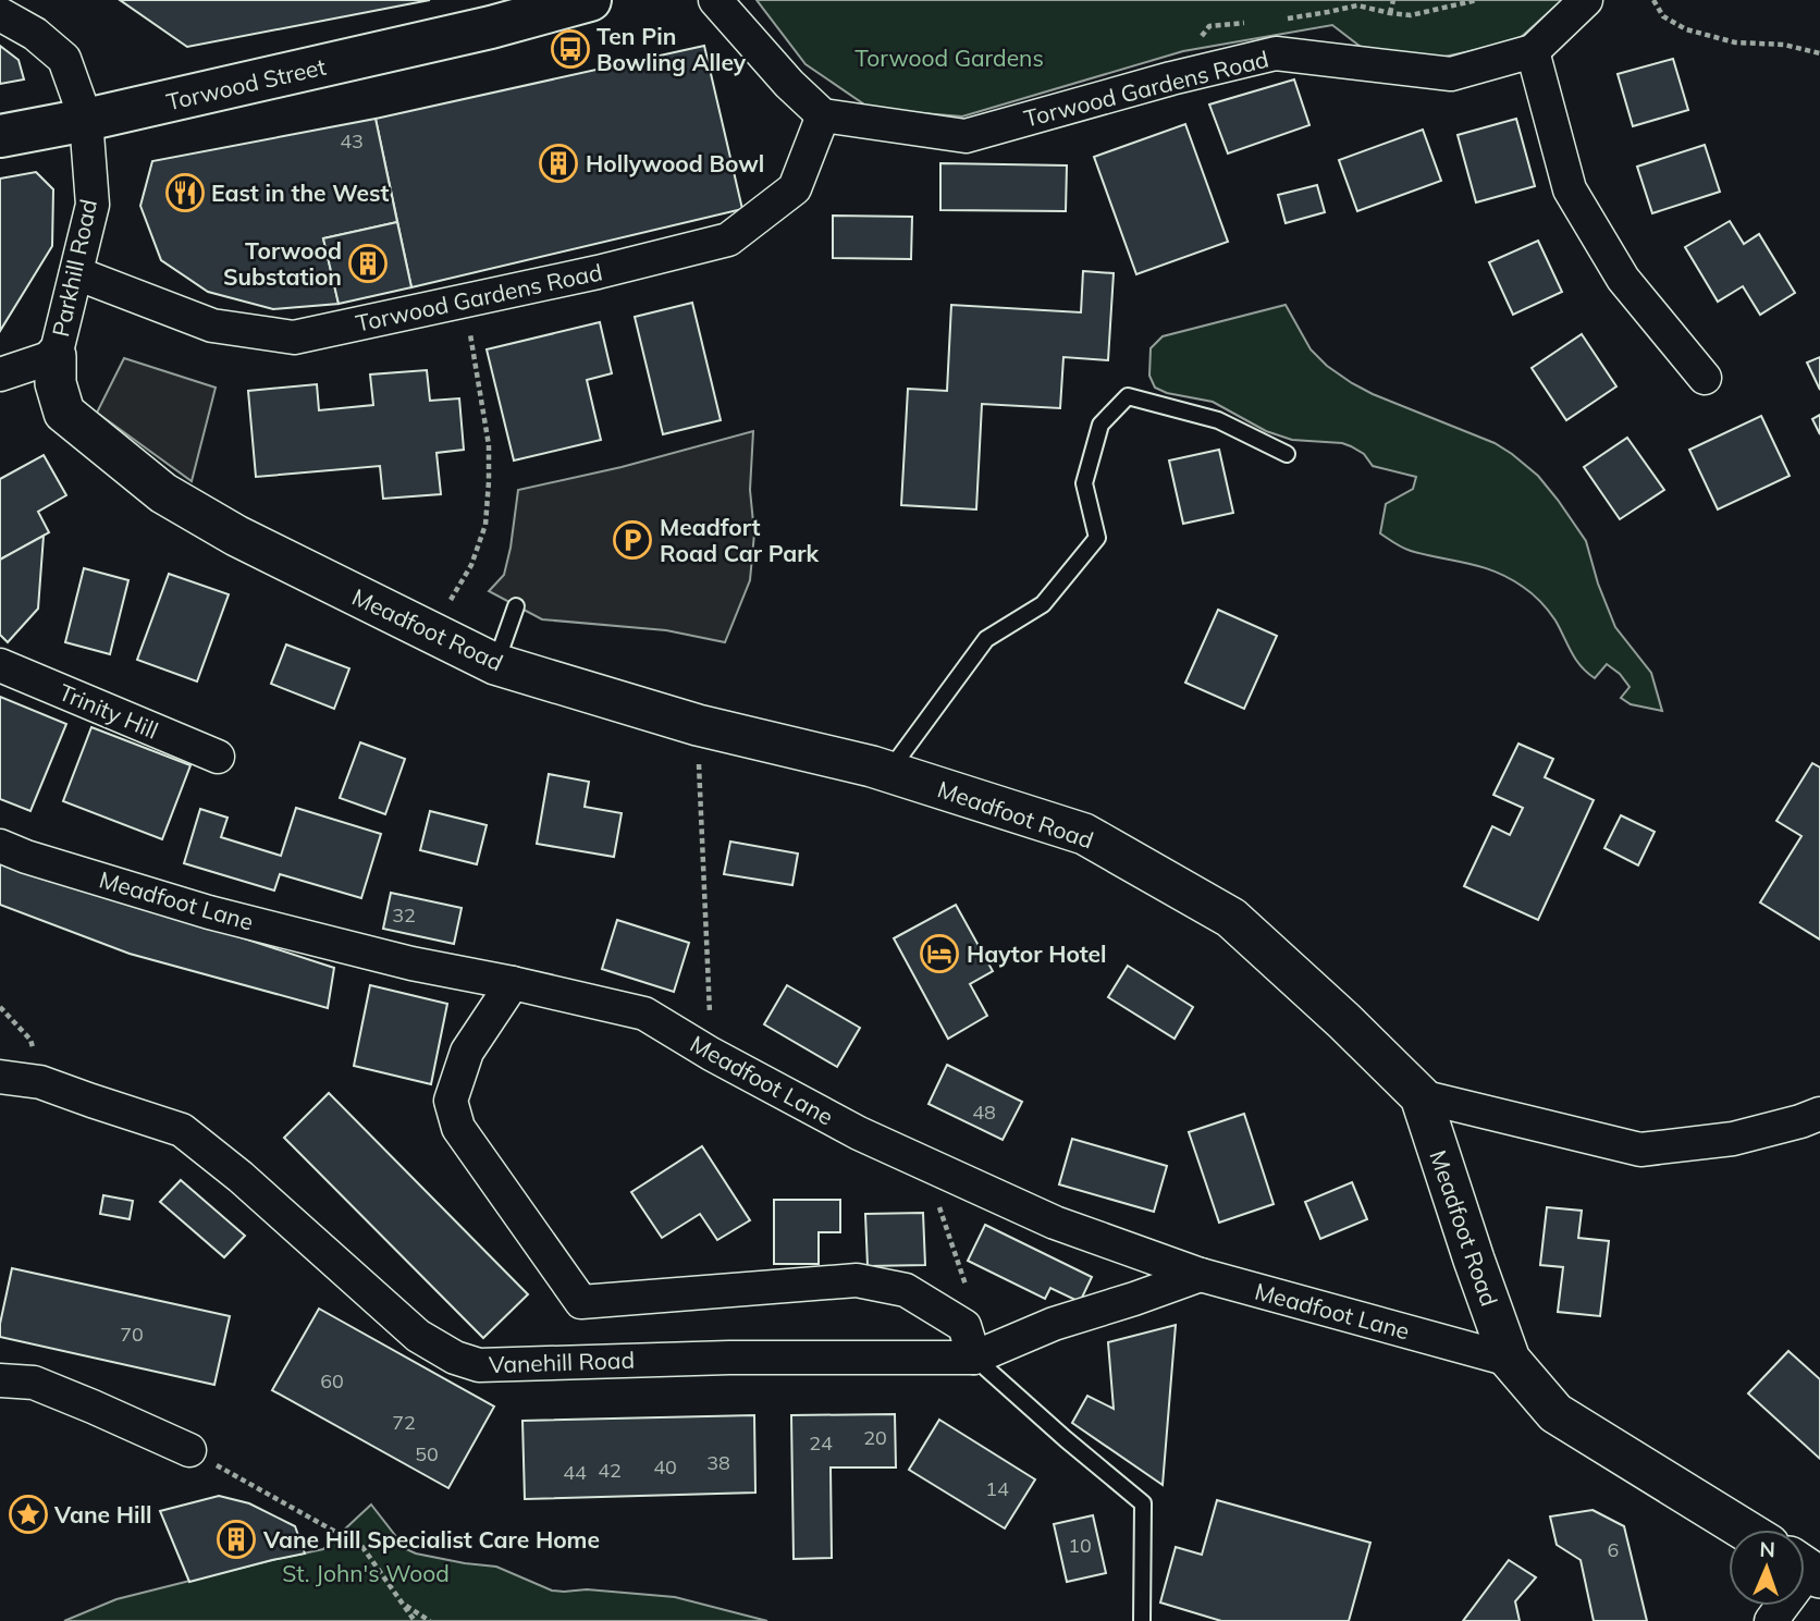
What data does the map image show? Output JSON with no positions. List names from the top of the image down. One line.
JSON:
{"streets":{"main road":["Torwood Street"],"street":["Torwood Gardens Road","Parkhill Road","Meadfoot Road","Trinity Hill","Meadfoot Lane","Vanehill Road"]},"crossings":[["Torwood Street","Parkhill Road"],["Torwood Gardens Road","Parkhill Road"],["Parkhill Road","Meadfoot Road"],["Meadfoot Road","Meadfoot Lane"],["Meadfoot Lane","Vanehill Road"]],"parks":["Torwood Gardens","St. John's Wood"],"places":{"bus stop":["Ten Pin Bowling Alley"],"building":["Hollywood Bowl","Torwood Substation","Vane Hill Specialist Care Home"],"restaurant":["East in the West"],"parking":["Meadfort Road Car Park"],"hotel":["Haytor Hotel"],"place":["Vane Hill"]},"house_numbers":["43","32","48","70","60","72","20","24","50","38","40","42","44","14","10","6"],"north":"top"}
